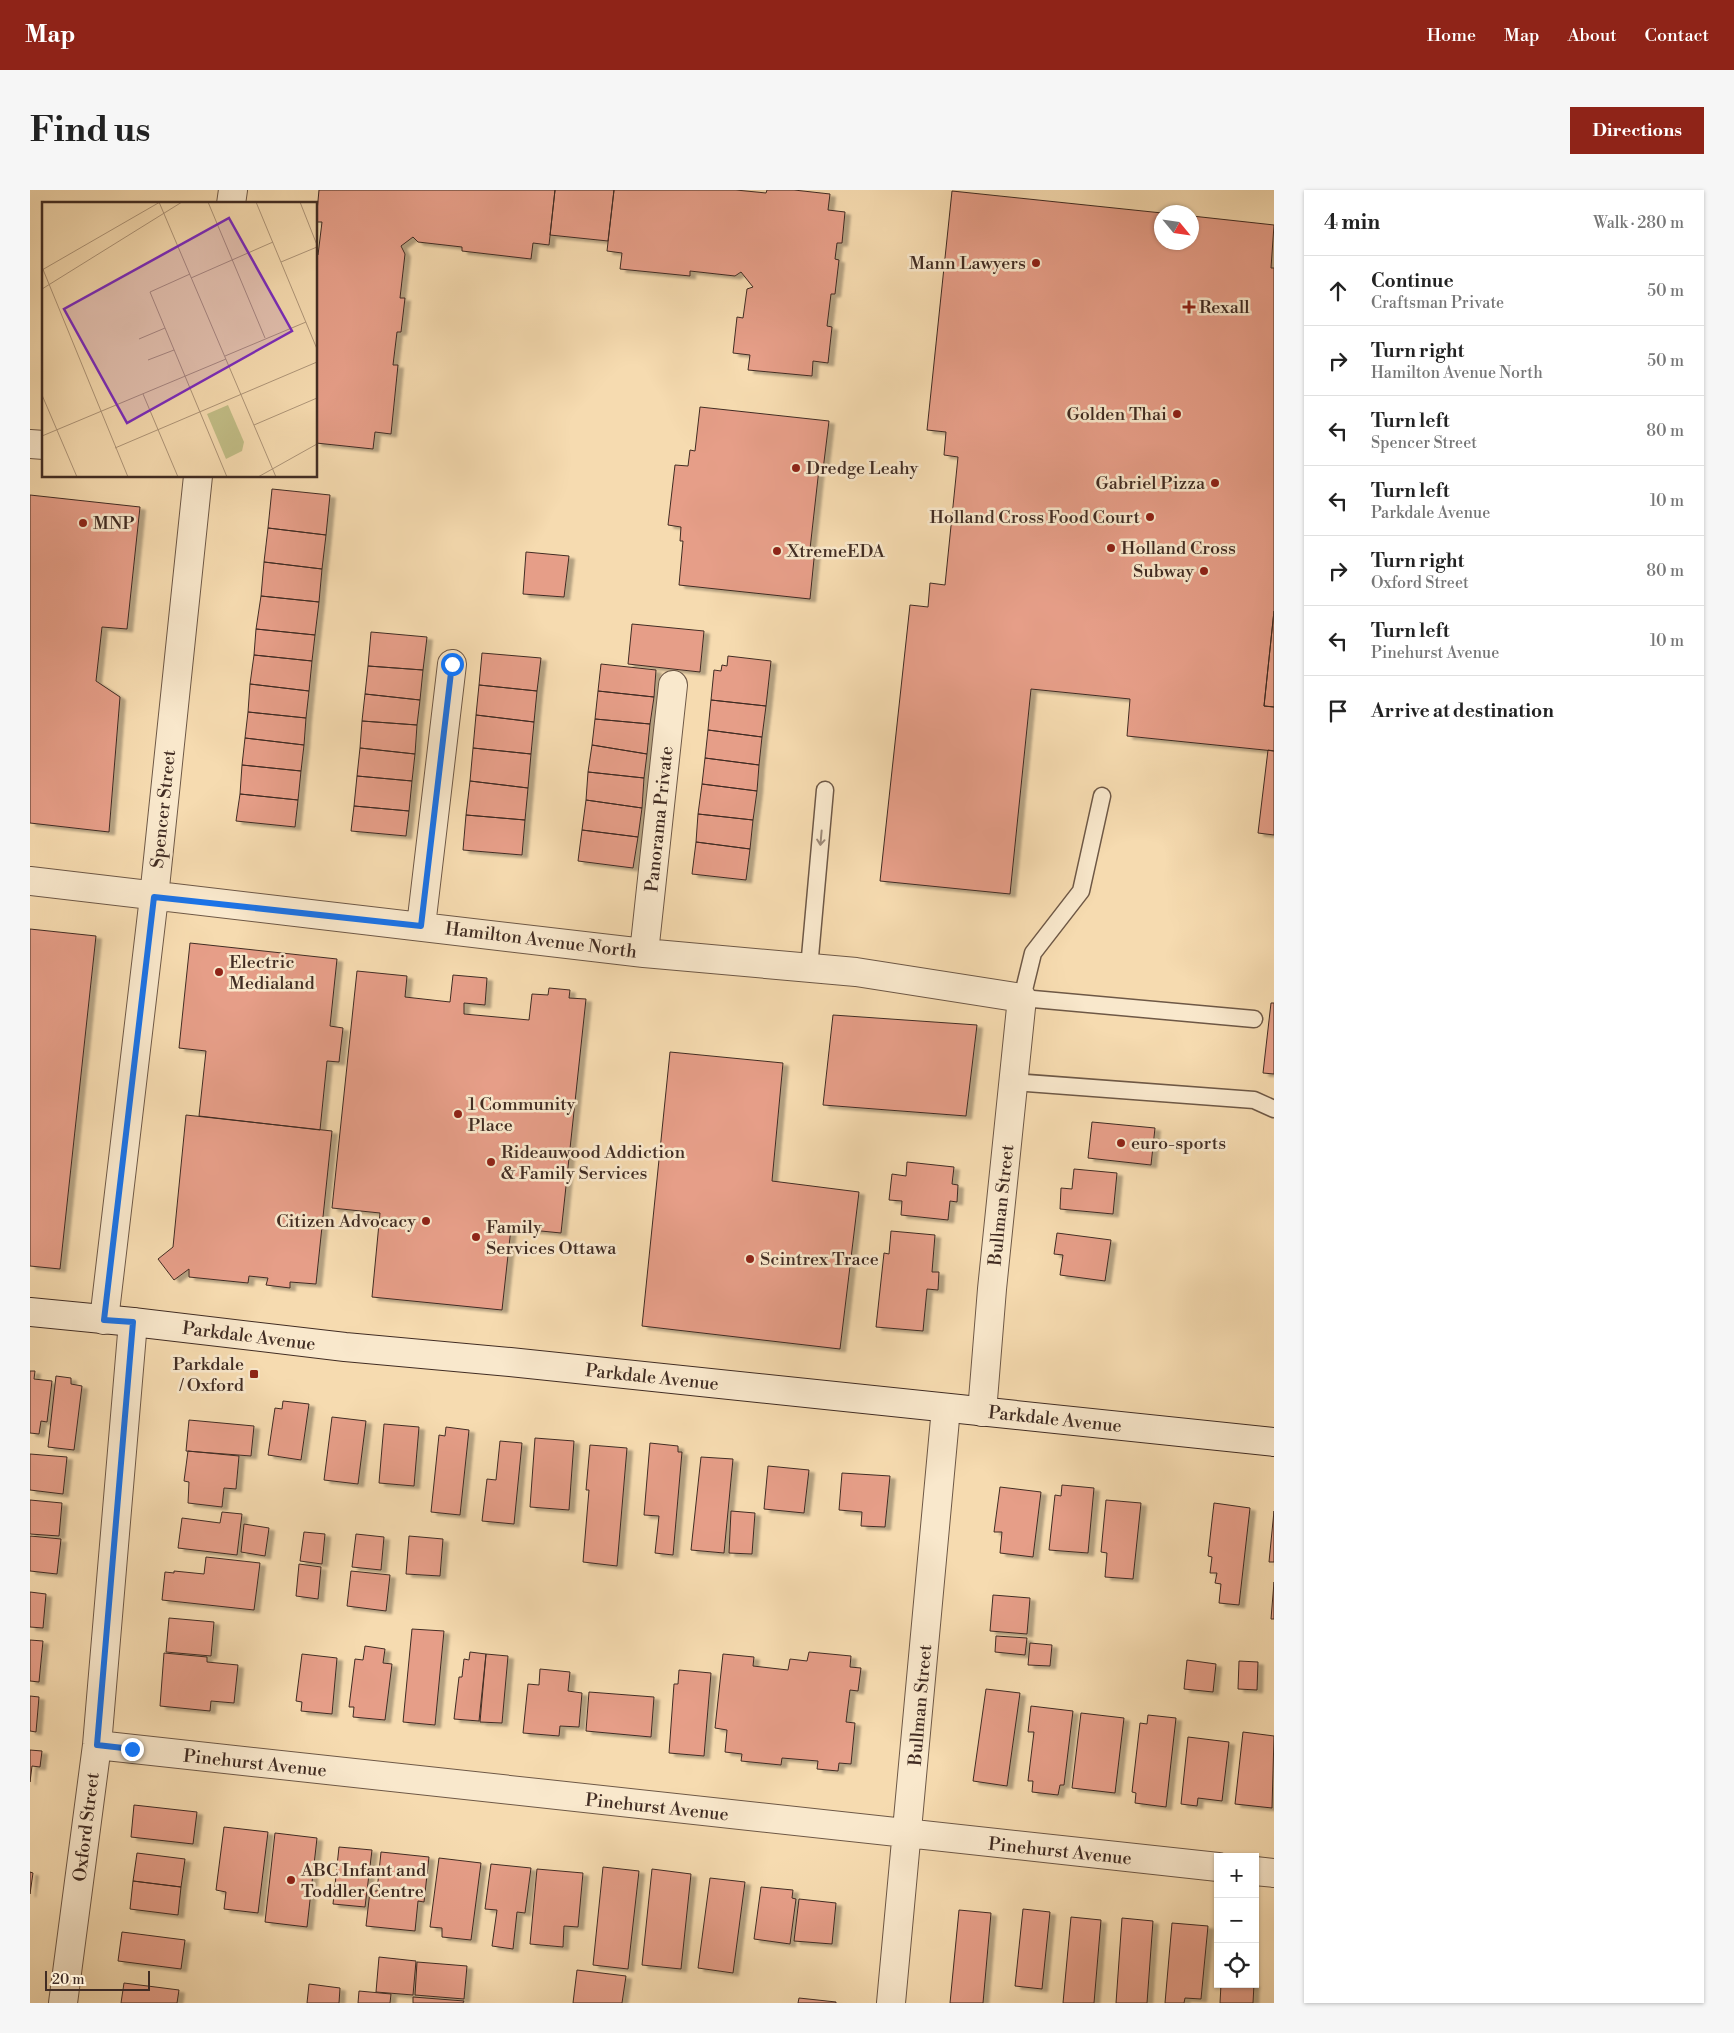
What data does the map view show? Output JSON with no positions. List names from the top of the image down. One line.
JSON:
{"streets":{"street":["Spencer Street","Panorama Private","Hamilton Avenue North","Bullman Street","Parkdale Avenue","Pinehurst Avenue","Oxford Street"]},"crossings":[["Spencer Street","Hamilton Avenue North"],["Spencer Street","Parkdale Avenue"],["Panorama Private","Hamilton Avenue North"],["Hamilton Avenue North","Bullman Street"],["Bullman Street","Parkdale Avenue"],["Bullman Street","Pinehurst Avenue"],["Parkdale Avenue","Oxford Street"],["Pinehurst Avenue","Oxford Street"]],"places":{"other":["Mann Lawyers","Golden Thai","Dredge Leahy","Gabriel Pizza","Holland Cross Food Court","MNP","Holland Cross","XtremeEDA","Subway","Electric Medialand","1 Community Place","euro-sports","Rideauwood Addiction & Family Services","Citizen Advocacy","Family Services Ottawa","Scintrex Trace","ABC Infant and Toddler Centre"],"health":["Rexall"],"transit":["Parkdale / Oxford"]},"scale_bar":"20 m","north":"bottom right","page":{"header":"Map","nav":["Home","Map","About","Contact"],"buttons":"Directions","title":"Find us","heading":["4 min","Walk · 280 m"],"list":[["Continue","Craftsman Private","50 m"],["Turn right","Hamilton Avenue North","50 m"],["Turn left","Spencer Street","80 m"],["Turn left","Parkdale Avenue","10 m"],["Turn right","Oxford Street","80 m"],["Turn left","Pinehurst Avenue","10 m"],"Arrive at destination"],"map_buttons":["+","−"],"scale":"20 m"}}
